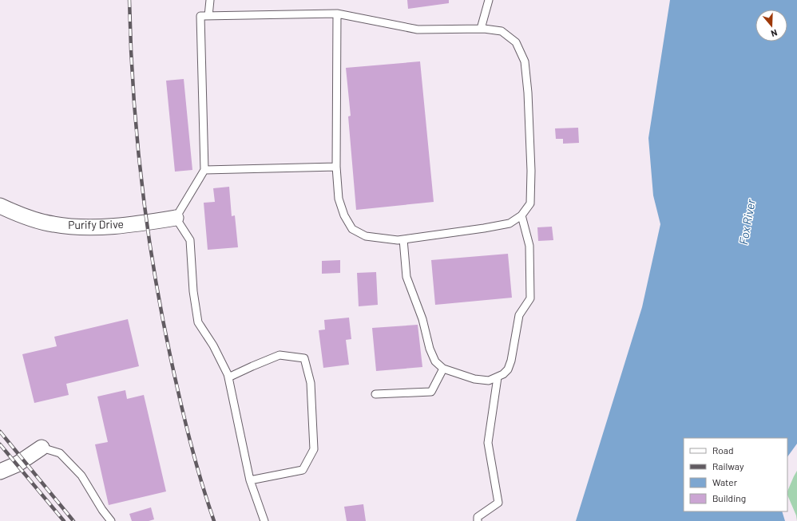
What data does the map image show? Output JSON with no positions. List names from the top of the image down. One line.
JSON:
{"streets":{"street":["Purify Drive"]},"water":["Fox River"],"legend":["Road","Railway","Water","Building"],"north":"bottom"}
